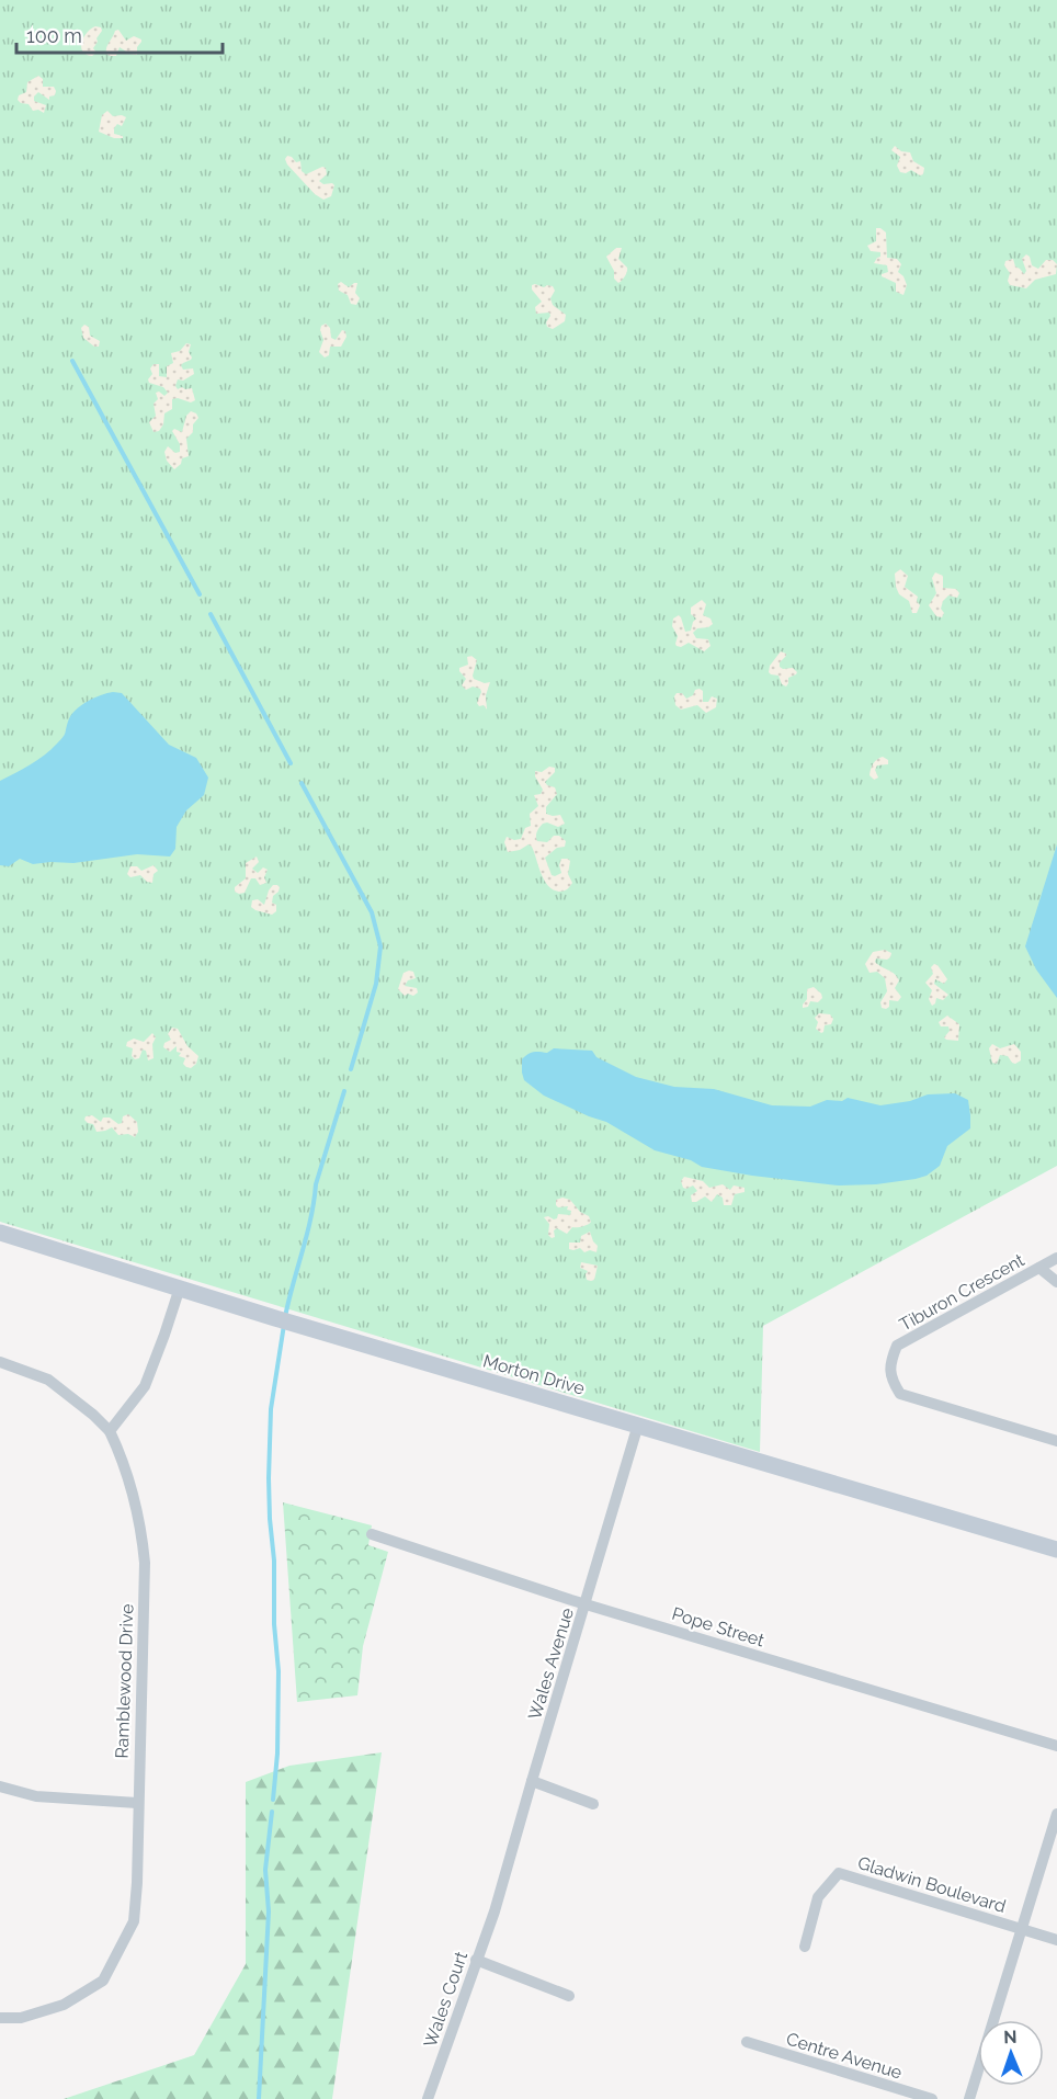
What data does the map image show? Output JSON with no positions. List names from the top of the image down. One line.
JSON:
{"streets":{"street":["Tiburon Crescent","Morton Drive","Pope Street","Wales Avenue","Ramblewood Drive","Gladwin Boulevard","Wales Court","Centre Avenue"]},"crossings":[["Morton Drive","Wales Avenue"],["Pope Street","Wales Avenue"],["Wales Avenue","Wales Court"]],"scale_bar":"100 m","north":"top"}
